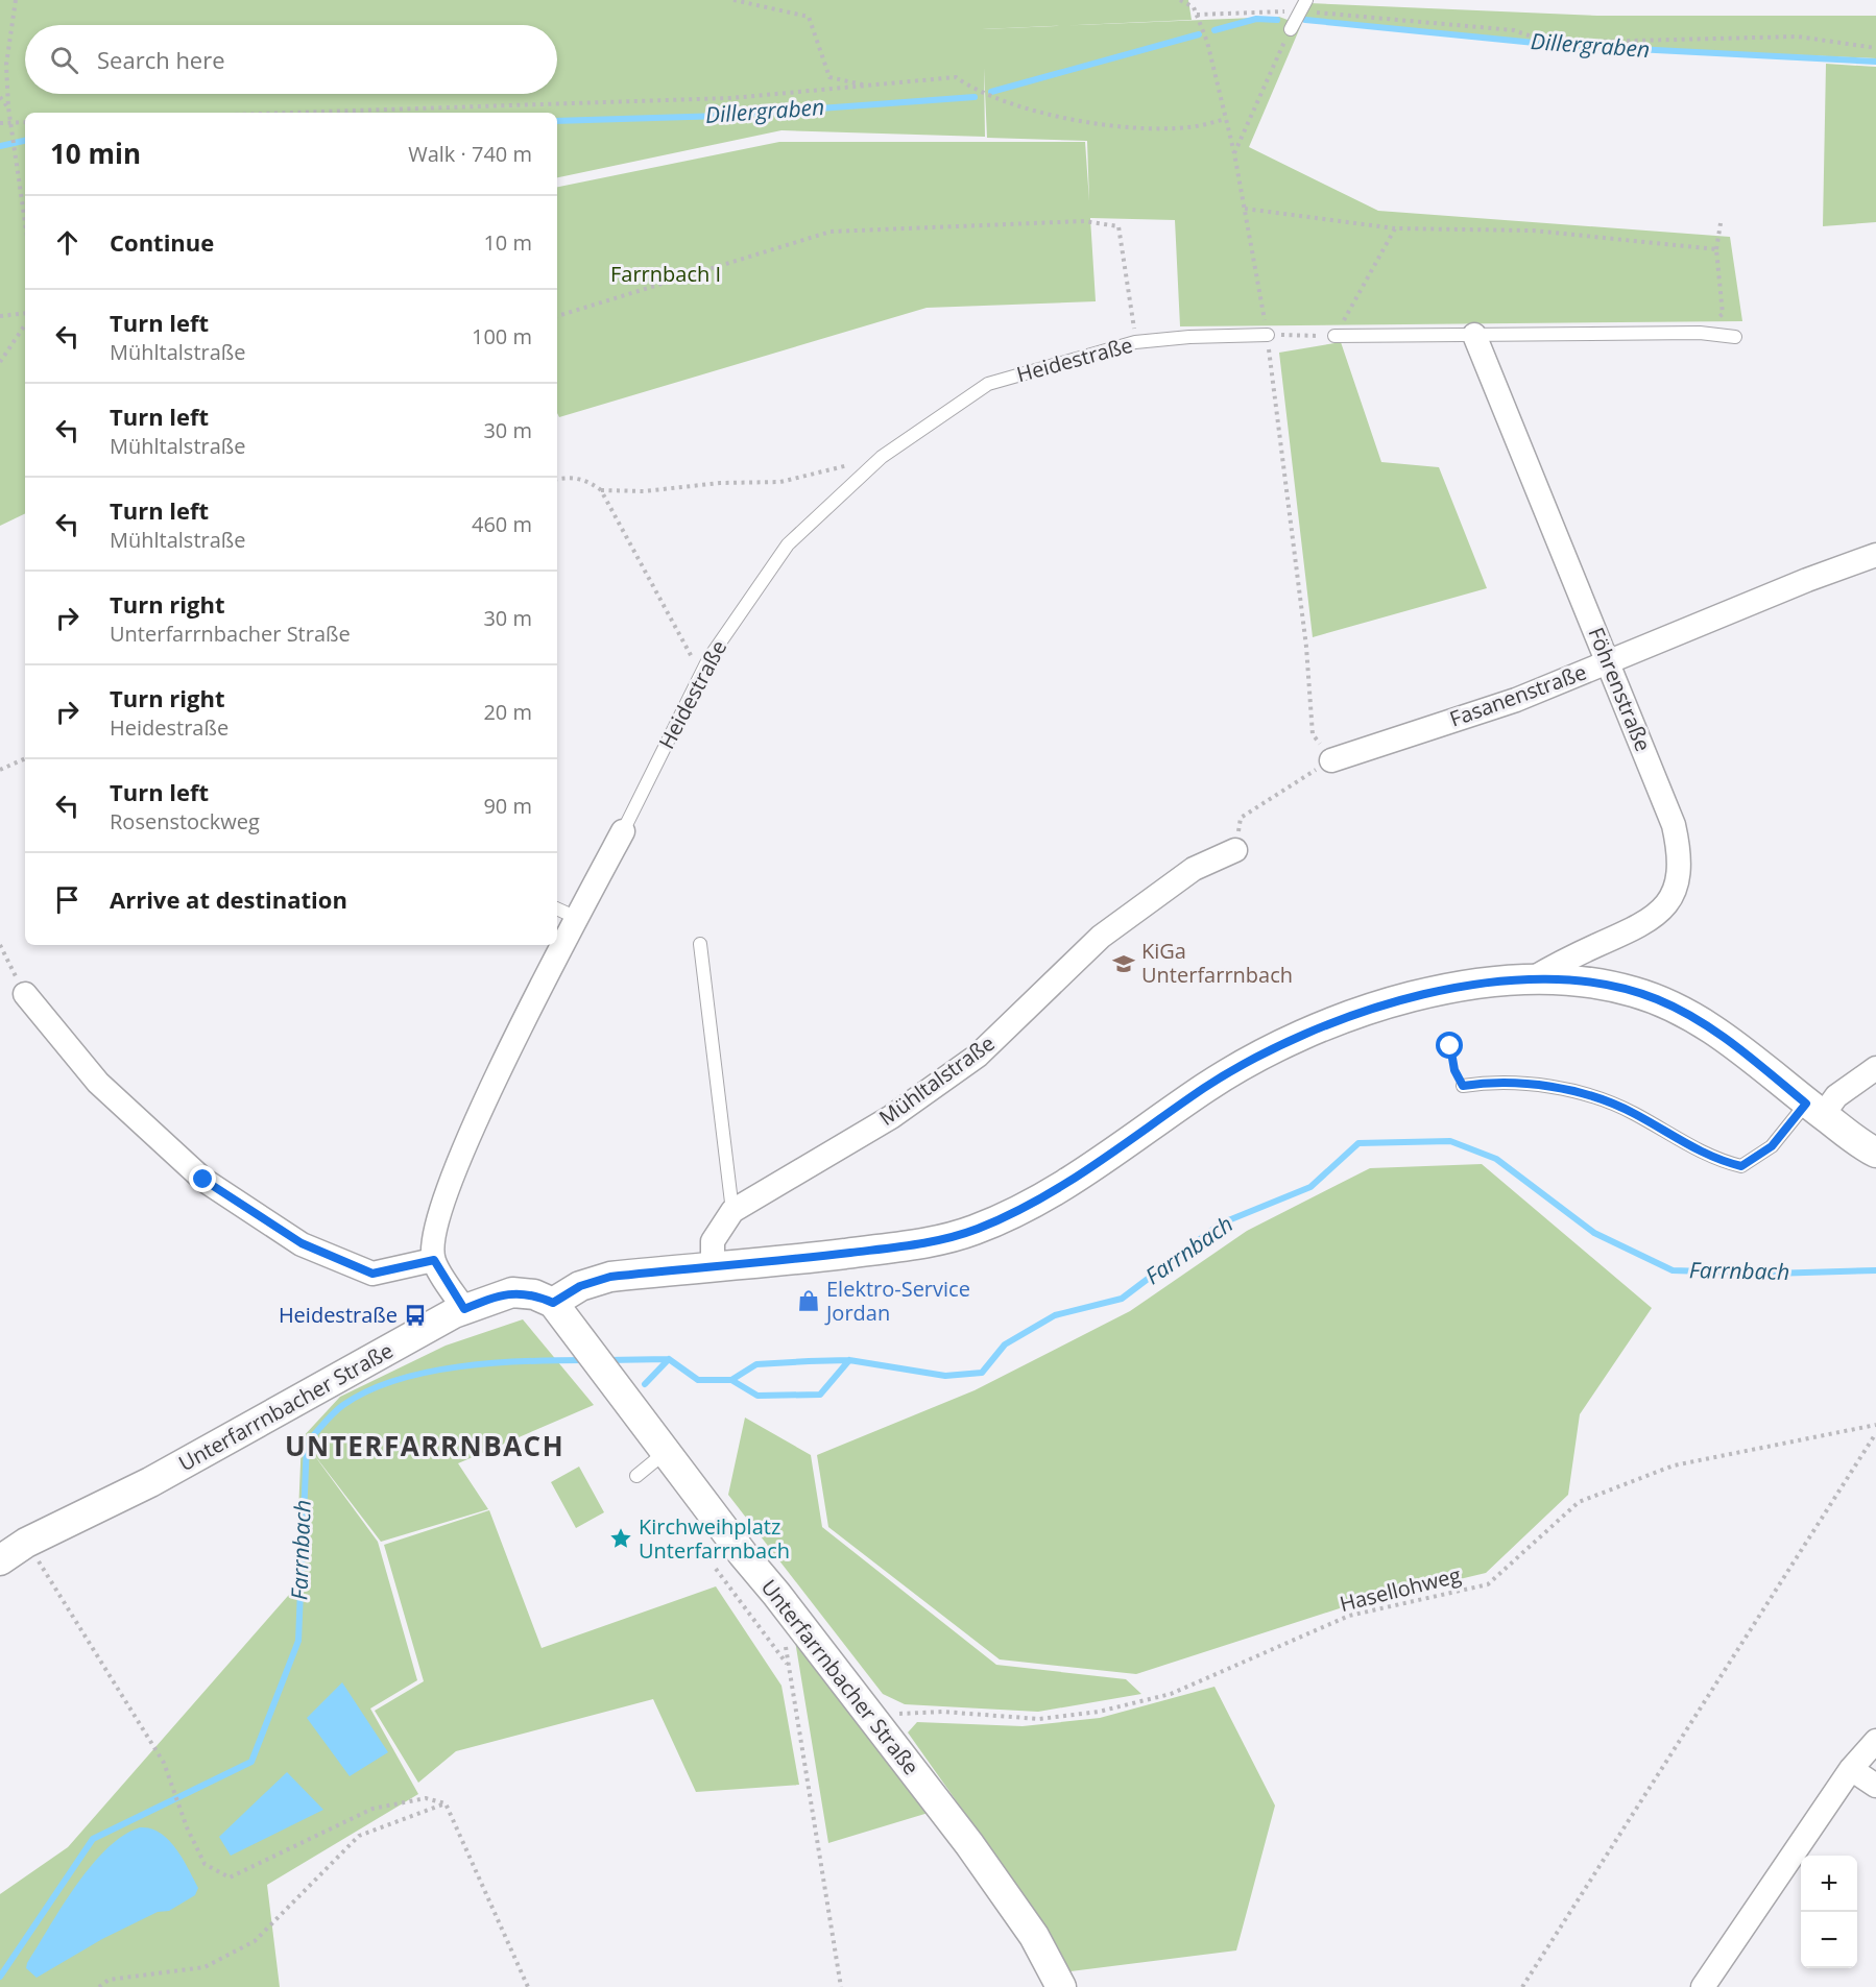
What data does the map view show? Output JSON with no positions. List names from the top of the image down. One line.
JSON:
{"streets":{"street":["Heidestraße","Föhrenstraße","Fasanenstraße","Mühltalstraße","Unterfarrnbacher Straße"],"path":["Hasellohweg"]},"crossings":[["Föhrenstraße","Fasanenstraße"],["Unterfarrnbacher Straße","Hasellohweg"]],"districts":["UNTERFARRNBACH"],"water":["Dillergraben","Farrnbach"],"parks":["Farrnbach I"],"places":{"school or university":["KiGa Unterfarrnbach"],"shop":["Elektro-Service Jordan"],"bus stop":["Heidestraße"],"place":["Kirchweihplatz Unterfarrnbach"]},"page":{"search":"Search here","heading":["10 min","Walk · 740 m"],"list":[["Continue","10 m"],["Turn left","Mühltalstraße","100 m"],["Turn left","Mühltalstraße","30 m"],["Turn left","Mühltalstraße","460 m"],["Turn right","Unterfarrnbacher Straße","30 m"],["Turn right","Heidestraße","20 m"],["Turn left","Rosenstockweg","90 m"],"Arrive at destination"],"map_buttons":["+","−"]}}
